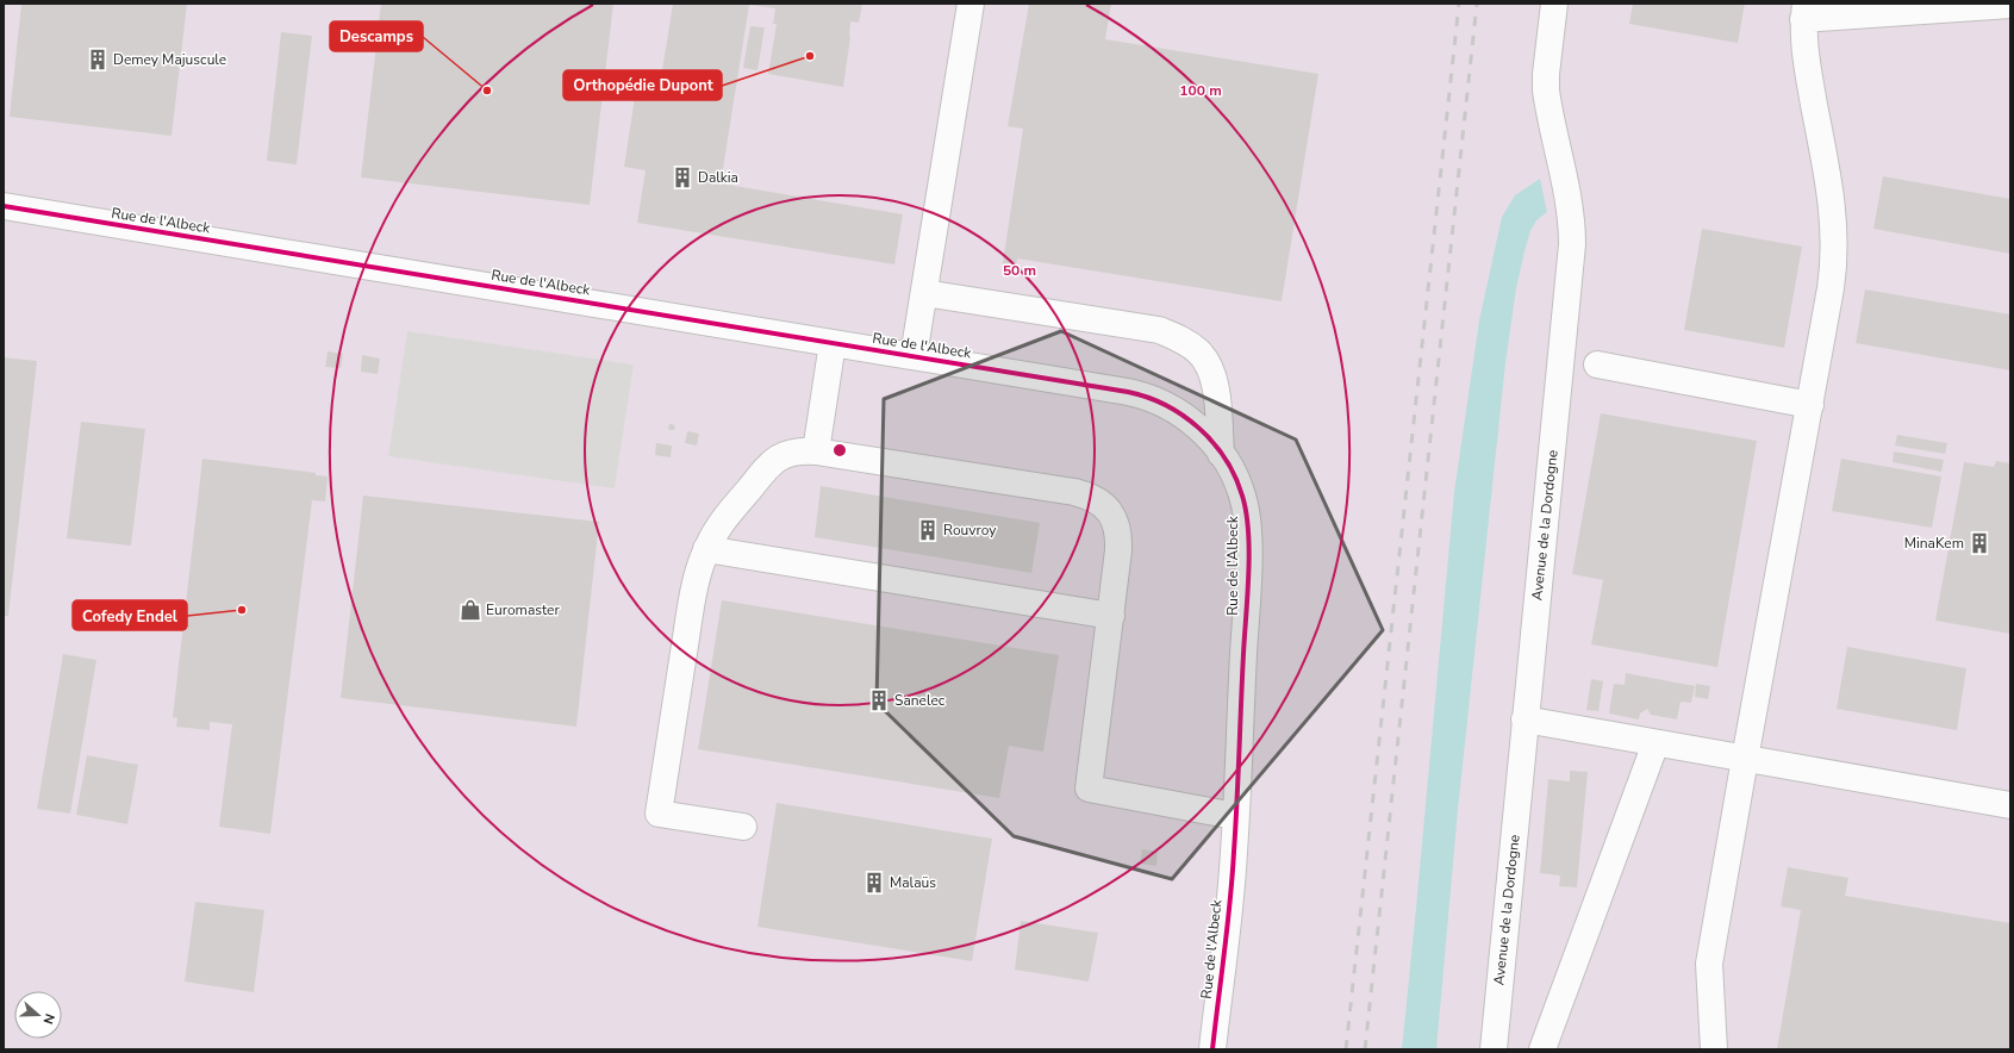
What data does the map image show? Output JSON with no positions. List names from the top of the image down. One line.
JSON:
{"streets":{"street":["Rue de l'Albeck","Avenue de la Dordogne"]},"places":{"other":["Orthopédie Dupont","Descamps","Cofedy Endel"],"building":["Demey Majuscule","Dalkia","Rouvroy","MinaKem","Sanelec","Malaüs"],"shop":["Euromaster"]},"north":"right","rings":["100 m","50 m"]}
